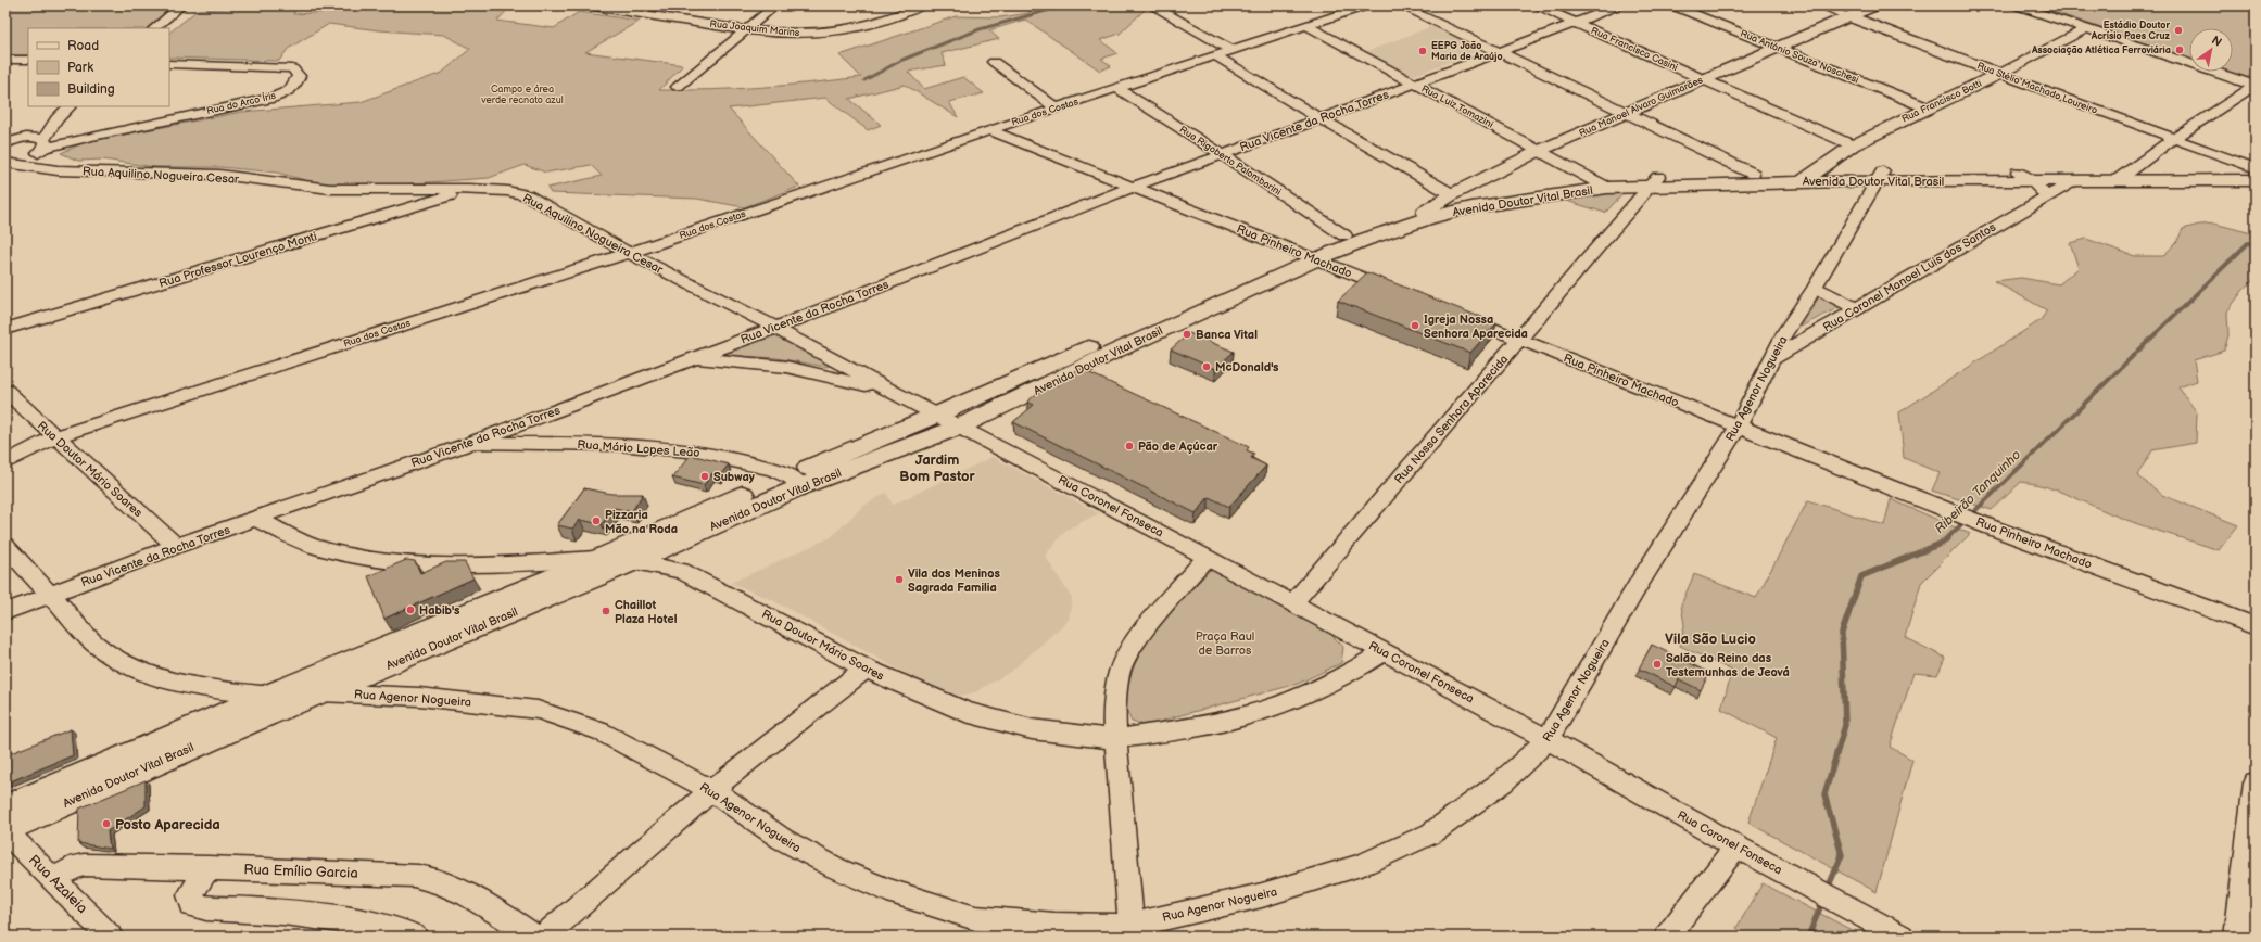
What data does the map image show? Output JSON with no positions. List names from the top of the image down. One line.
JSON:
{"streets":{"main road":["Rua Stélio Machado Loureiro","Rua Francisco Botti","Rua Manoel Alvaro Guimarães","Avenida Doutor Vital Brasil"],"street":["Rua Joaquim Marins","Rua Francisco Casini","Rua António Souza Noschesi","Rua do Arco Íris","Rua Luiz Tomazini","Rua dos Costas","Rua Vicente da Rocha Torres","Rua Rigoberto Palombarini","Rua Aquilino Nogueira Cesar","Rua Pinheiro Machado","Rua Professor Lourenço Monti","Rua Coronel Manoel Luis dos Santos","Rua Agenor Nogueira","Rua Nossa Senhora Aparecida","Rua Mário Lopes Leão","Rua Doutor Mário Soares","Rua Coronel Fonseca","Rua Emílio Garcia","Rua Azaleia"]},"crossings":[["Rua Francisco Casini","Rua Francisco Botti"],["Rua Francisco Casini","Rua Manoel Alvaro Guimarães"],["Rua Francisco Casini","Rua Vicente da Rocha Torres"],["Rua António Souza Noschesi","Rua Francisco Botti"],["Rua António Souza Noschesi","Rua Manoel Alvaro Guimarães"],["Rua Stélio Machado Loureiro","Rua Francisco Botti"],["Rua Stélio Machado Loureiro","Rua Manoel Alvaro Guimarães"],["Rua Francisco Botti","Avenida Doutor Vital Brasil"],["Rua Luiz Tomazini","Rua Manoel Alvaro Guimarães"],["Rua Luiz Tomazini","Rua dos Costas"],["Rua Luiz Tomazini","Rua Vicente da Rocha Torres"],["Rua Luiz Tomazini","Avenida Doutor Vital Brasil"],["Rua Manoel Alvaro Guimarães","Avenida Doutor Vital Brasil"],["Rua dos Costas","Rua Rigoberto Palombarini"],["Rua dos Costas","Rua Aquilino Nogueira Cesar"],["Rua dos Costas","Rua Pinheiro Machado"],["Rua dos Costas","Rua Doutor Mário Soares"],["Rua Vicente da Rocha Torres","Rua Rigoberto Palombarini"],["Rua Vicente da Rocha Torres","Rua Aquilino Nogueira Cesar"],["Rua Vicente da Rocha Torres","Rua Pinheiro Machado"],["Rua Vicente da Rocha Torres","Rua Agenor Nogueira"],["Rua Vicente da Rocha Torres","Rua Mário Lopes Leão"],["Rua Vicente da Rocha Torres","Rua Doutor Mário Soares"],["Rua Rigoberto Palombarini","Avenida Doutor Vital Brasil"],["Rua Aquilino Nogueira Cesar","Avenida Doutor Vital Brasil"],["Rua Aquilino Nogueira Cesar","Rua Professor Lourenço Monti"],["Rua Aquilino Nogueira Cesar","Rua Coronel Fonseca"],["Avenida Doutor Vital Brasil","Rua Pinheiro Machado"],["Avenida Doutor Vital Brasil","Rua Coronel Manoel Luis dos Santos"],["Avenida Doutor Vital Brasil","Rua Agenor Nogueira"],["Avenida Doutor Vital Brasil","Rua Nossa Senhora Aparecida"],["Avenida Doutor Vital Brasil","Rua Mário Lopes Leão"],["Avenida Doutor Vital Brasil","Rua Doutor Mário Soares"],["Avenida Doutor Vital Brasil","Rua Coronel Fonseca"],["Avenida Doutor Vital Brasil","Rua Azaleia"],["Rua Pinheiro Machado","Rua Agenor Nogueira"],["Rua Pinheiro Machado","Rua Nossa Senhora Aparecida"],["Rua Coronel Manoel Luis dos Santos","Rua Agenor Nogueira"],["Rua Agenor Nogueira","Rua Coronel Fonseca"],["Rua Nossa Senhora Aparecida","Rua Coronel Fonseca"],["Rua Doutor Mário Soares","Rua Coronel Fonseca"],["Rua Emílio Garcia","Rua Azaleia"]],"districts":["Jardim Bom Pastor","Vila São Lucio"],"water":["Ribeirão Tanquinho"],"parks":["Campo e área verde recnato azul","Praça Raul de Barros"],"places":["Estádio Doutor Acrísio Paes Cruz","Associação Atlética Ferroviária","EEPG João Maria de Araújo","Igreja Nossa Senhora Aparecida","Banca Vital","McDonald's","Pão de Açúcar","Subway","Pizzaria Mão na Roda","Vila dos Meninos Sagrada Familia","Habib's","Chaillot Plaza Hotel","Salão do Reino das Testemunhas de Jeová","Posto Aparecida"],"legend":["Road","Park","Building"],"north":"top right"}
